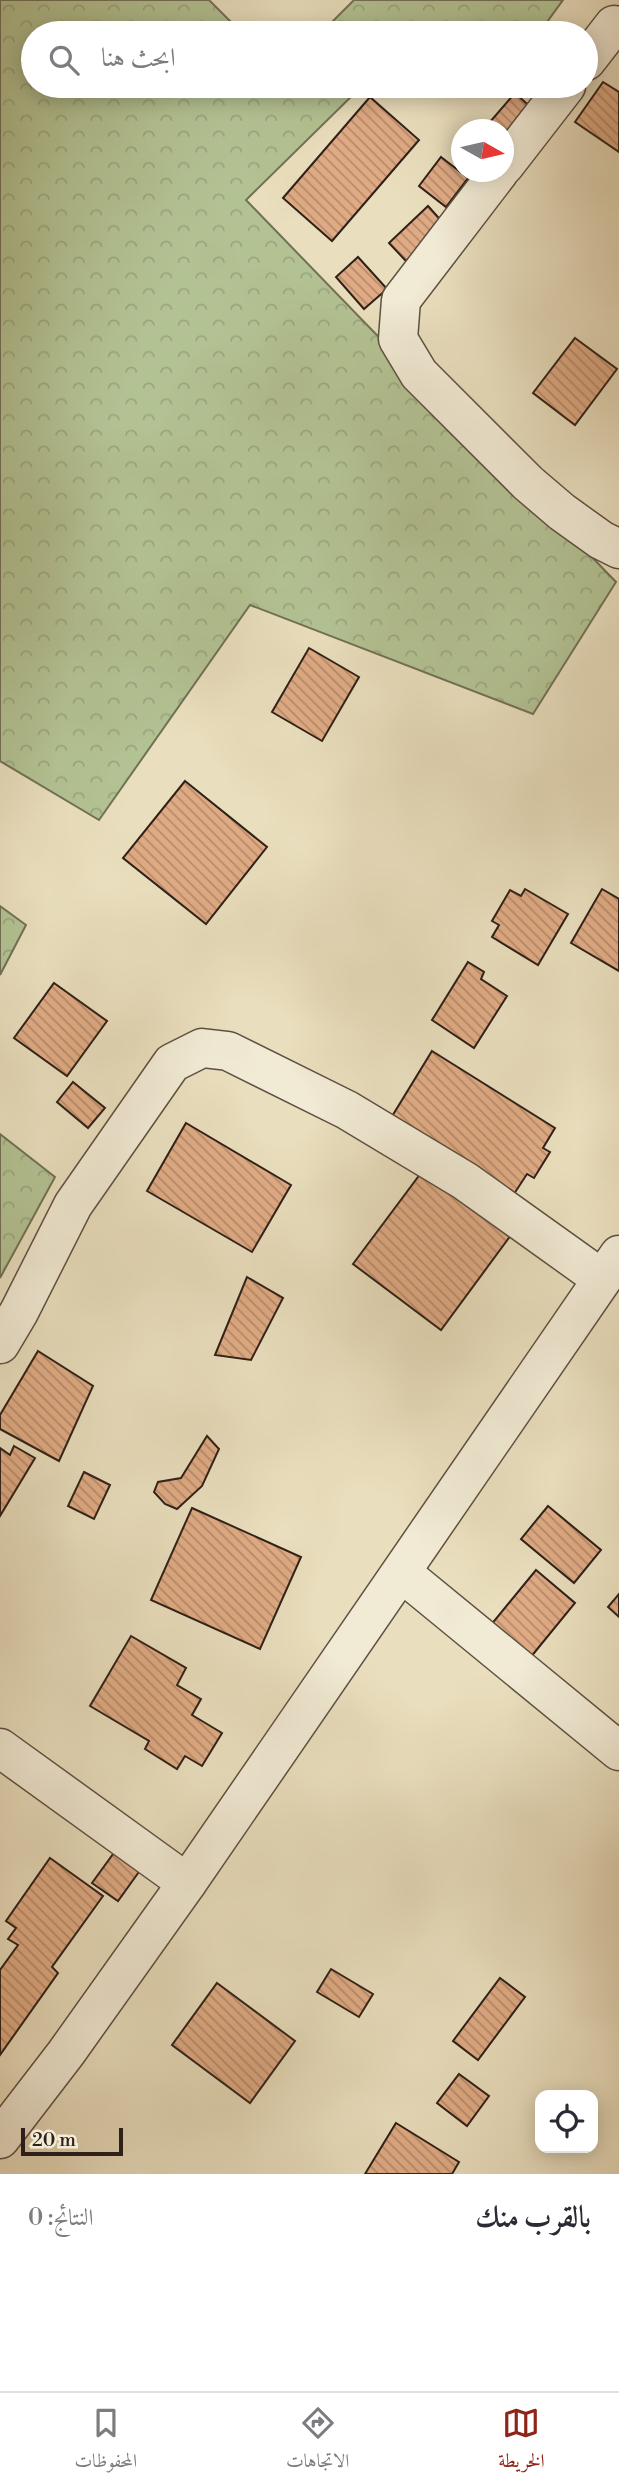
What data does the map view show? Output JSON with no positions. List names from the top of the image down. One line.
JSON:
{"scale_bar":"20 m","north":"right","page":{"search":"ابحث هنا","scale":"20 m","heading":["بالقرب منك","النتائج: 0"],"nav":["الخريطة","الاتجاهات","المحفوظات"]}}
